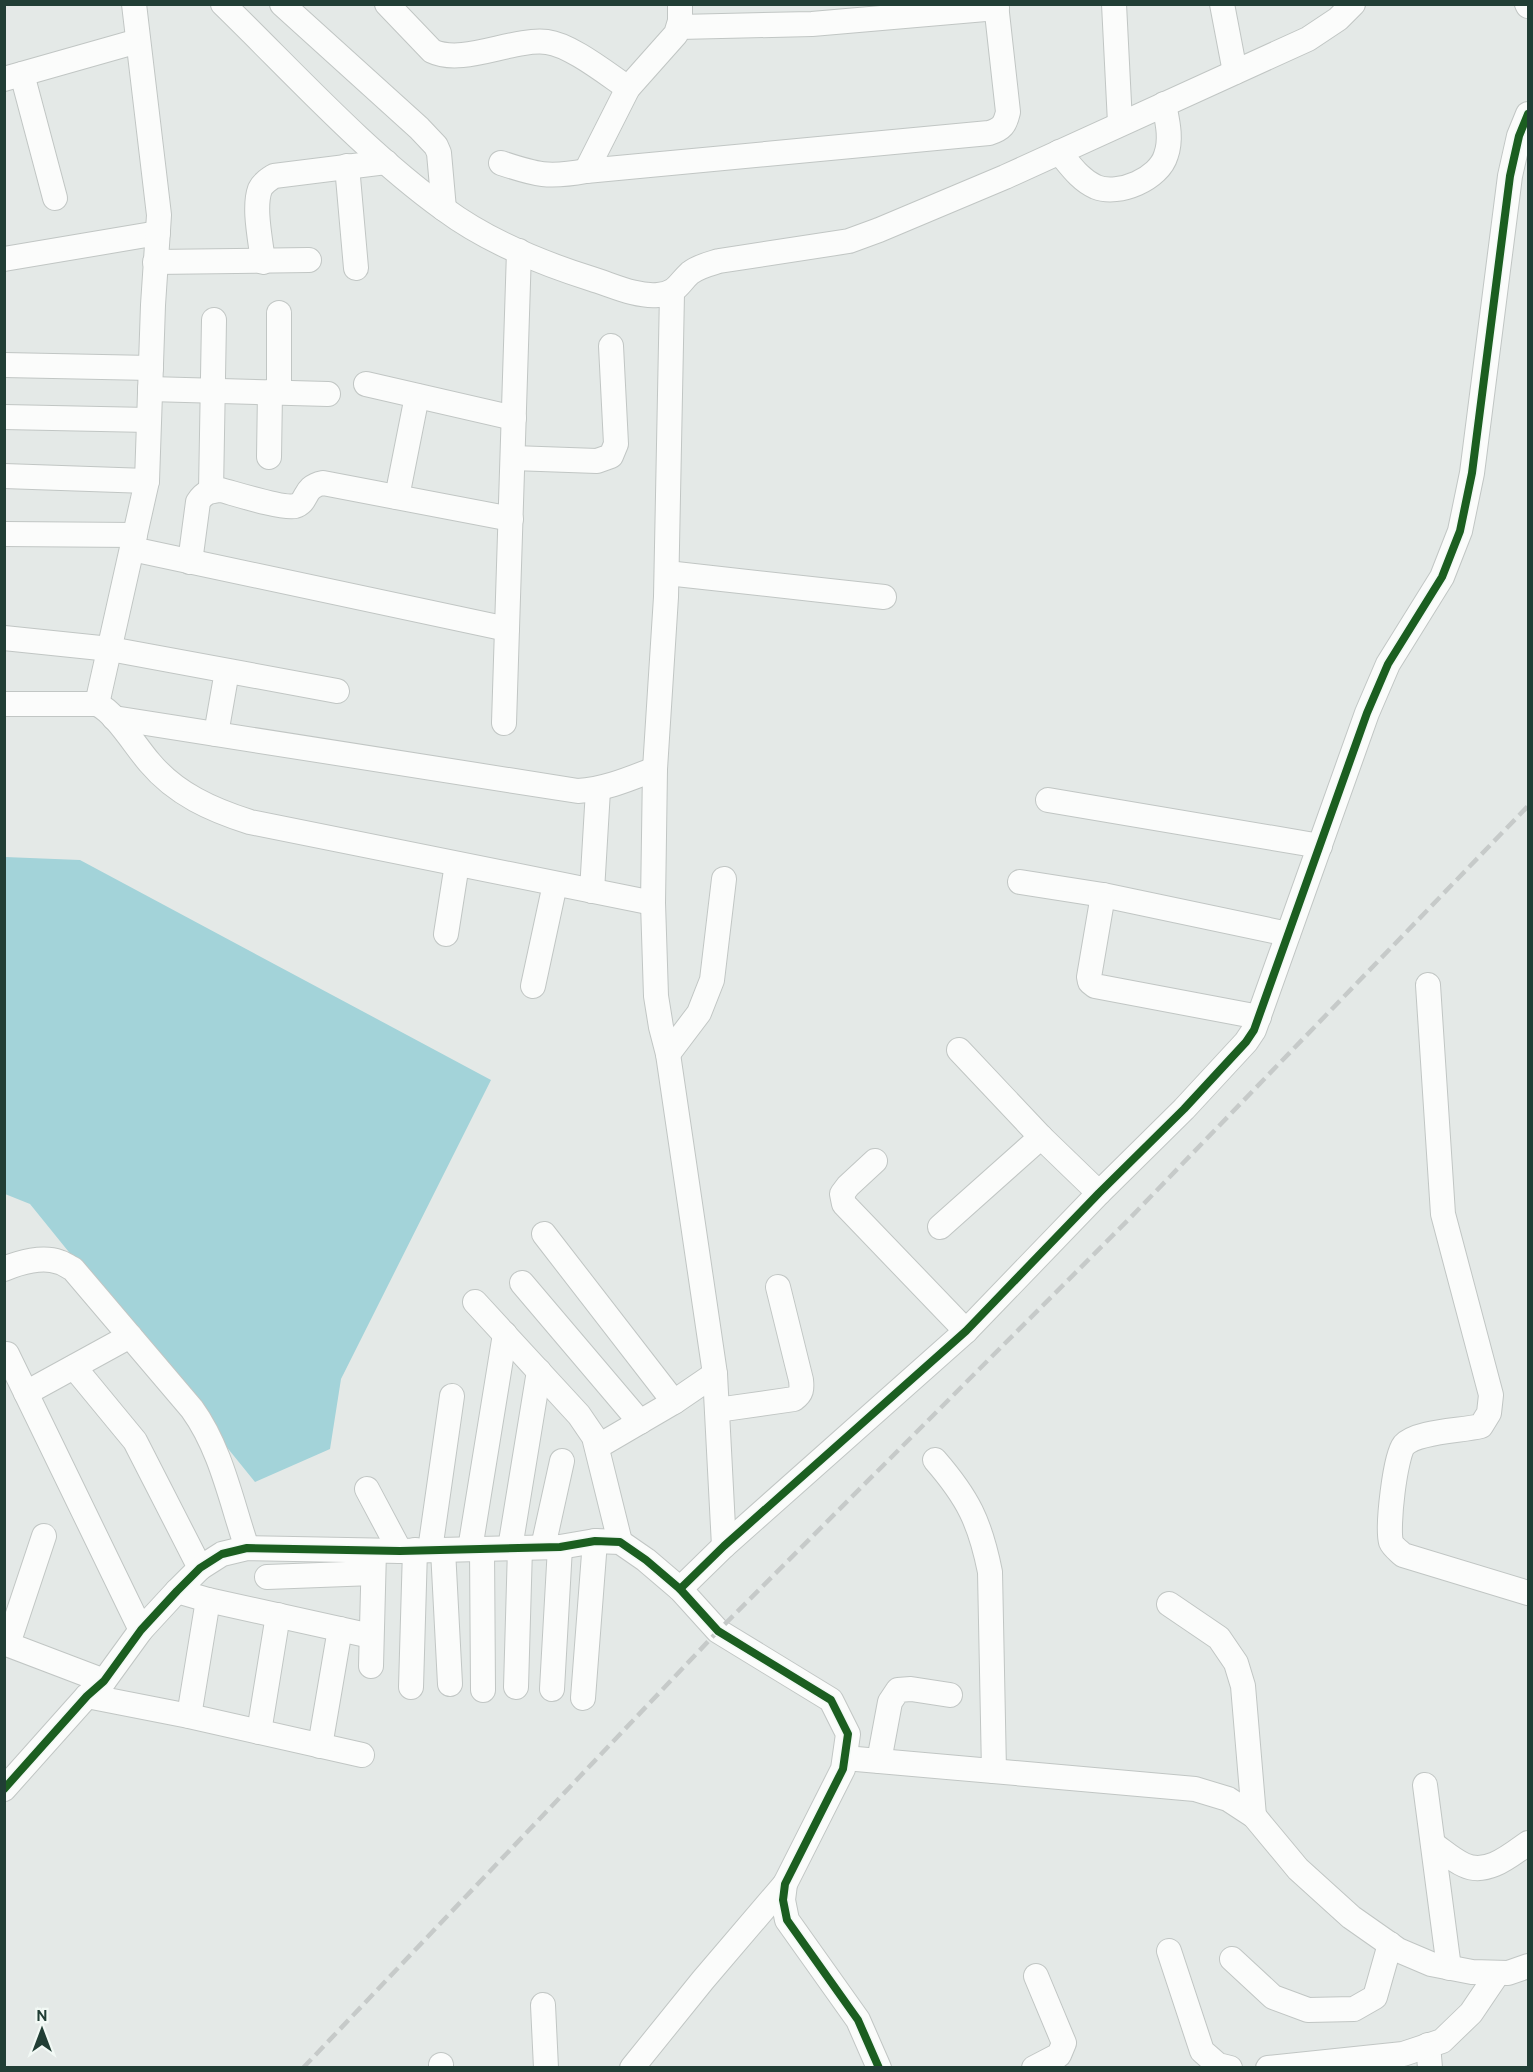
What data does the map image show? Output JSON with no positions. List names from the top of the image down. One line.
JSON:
{"north":"top"}
